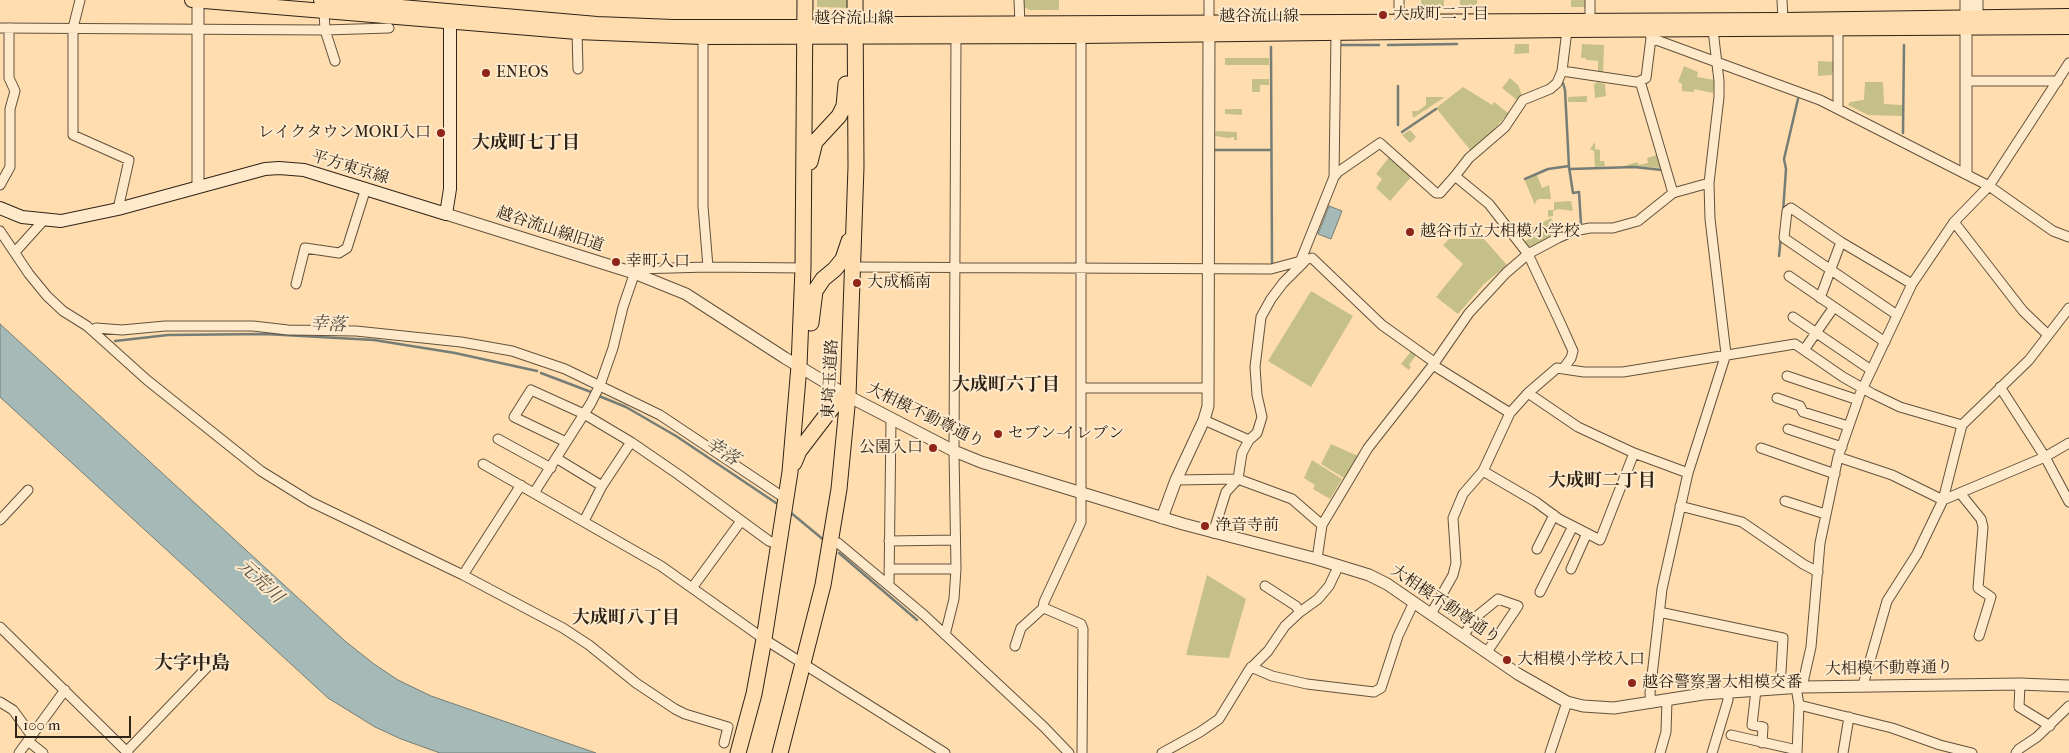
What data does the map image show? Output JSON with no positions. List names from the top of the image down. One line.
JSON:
{"streets":{"highway":["東埼玉道路"],"main road":["越谷流山線","平方東京線"],"street":["越谷流山線旧道","大相模不動尊通り"]},"crossings":[["越谷流山線","東埼玉道路"],["平方東京線","越谷流山線旧道"],["越谷流山線旧道","東埼玉道路"],["越谷流山線旧道","大相模不動尊通り"],["東埼玉道路","大相模不動尊通り"]],"districts":["大成町七丁目","大成町六丁目","大成町二丁目","大成町八丁目","大字中島"],"water":["幸落","元荒川"],"places":["大成町二丁目","ENEOS","レイクタウンMORI入口","越谷市立大相模小学校","幸町入口","大成橋南","セブン-イレブン","公園入口","浄音寺前","大相模小学校入口","越谷警察署大相模交番"],"scale_bar":"100 m"}
